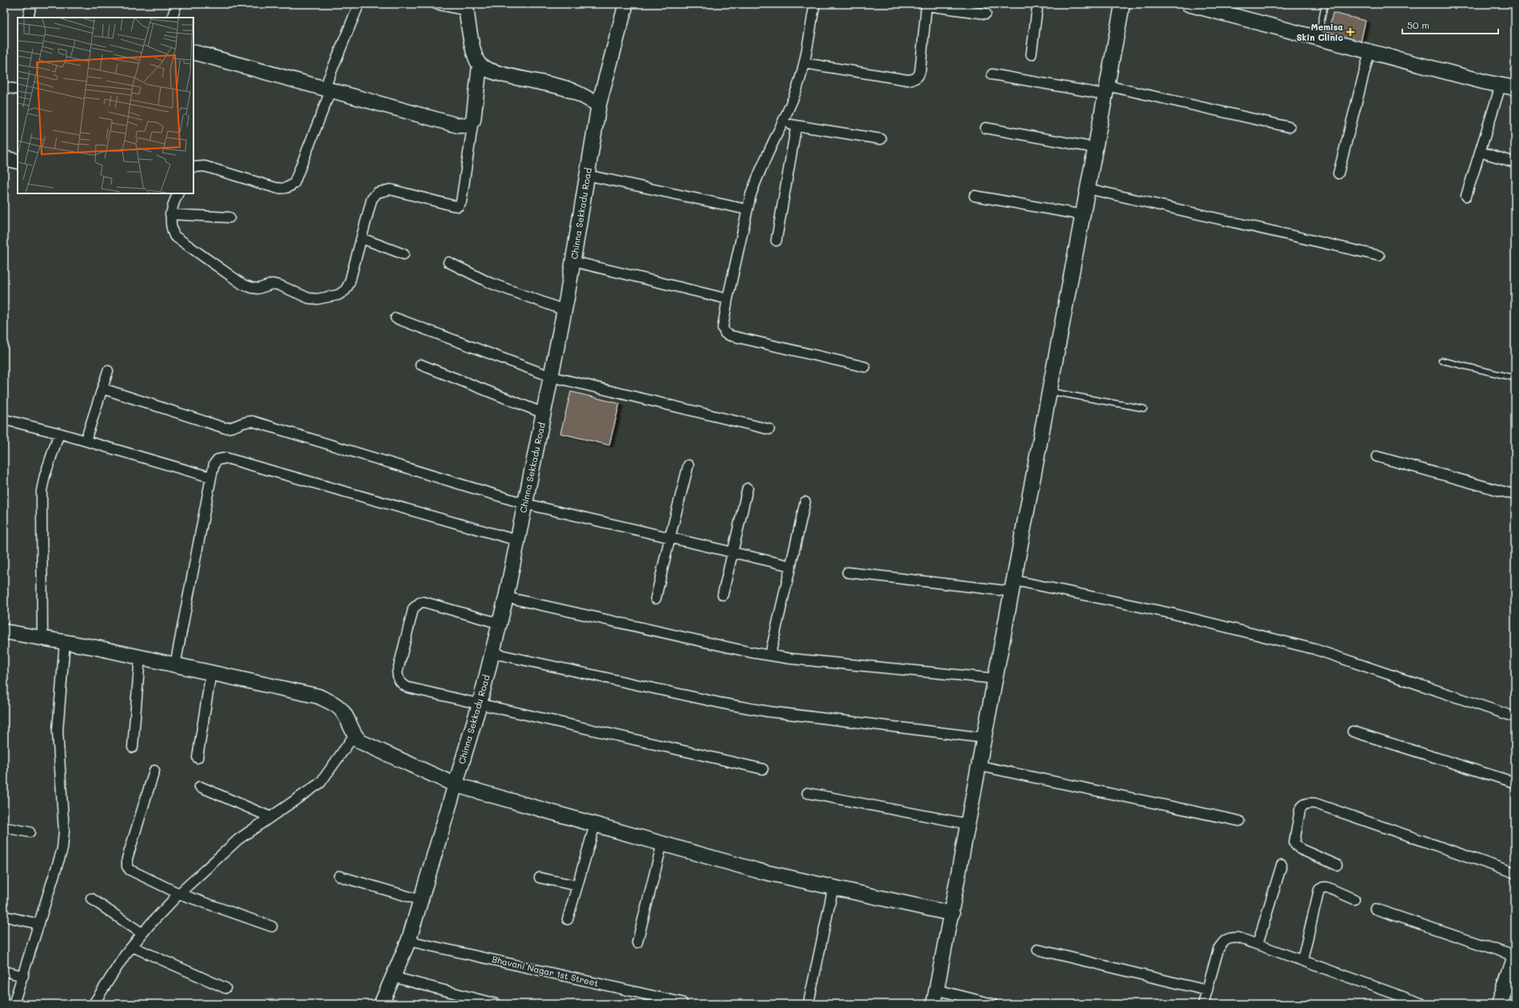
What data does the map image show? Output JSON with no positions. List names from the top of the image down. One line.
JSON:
{"streets":{"street":["Chinna Sekkadu Road","Bhavani Nagar 1st Street"]},"crossings":[["Chinna Sekkadu Road","Bhavani Nagar 1st Street"]],"places":{"health":["Memisa Skin Clinic"]},"scale_bar":"50 m"}
